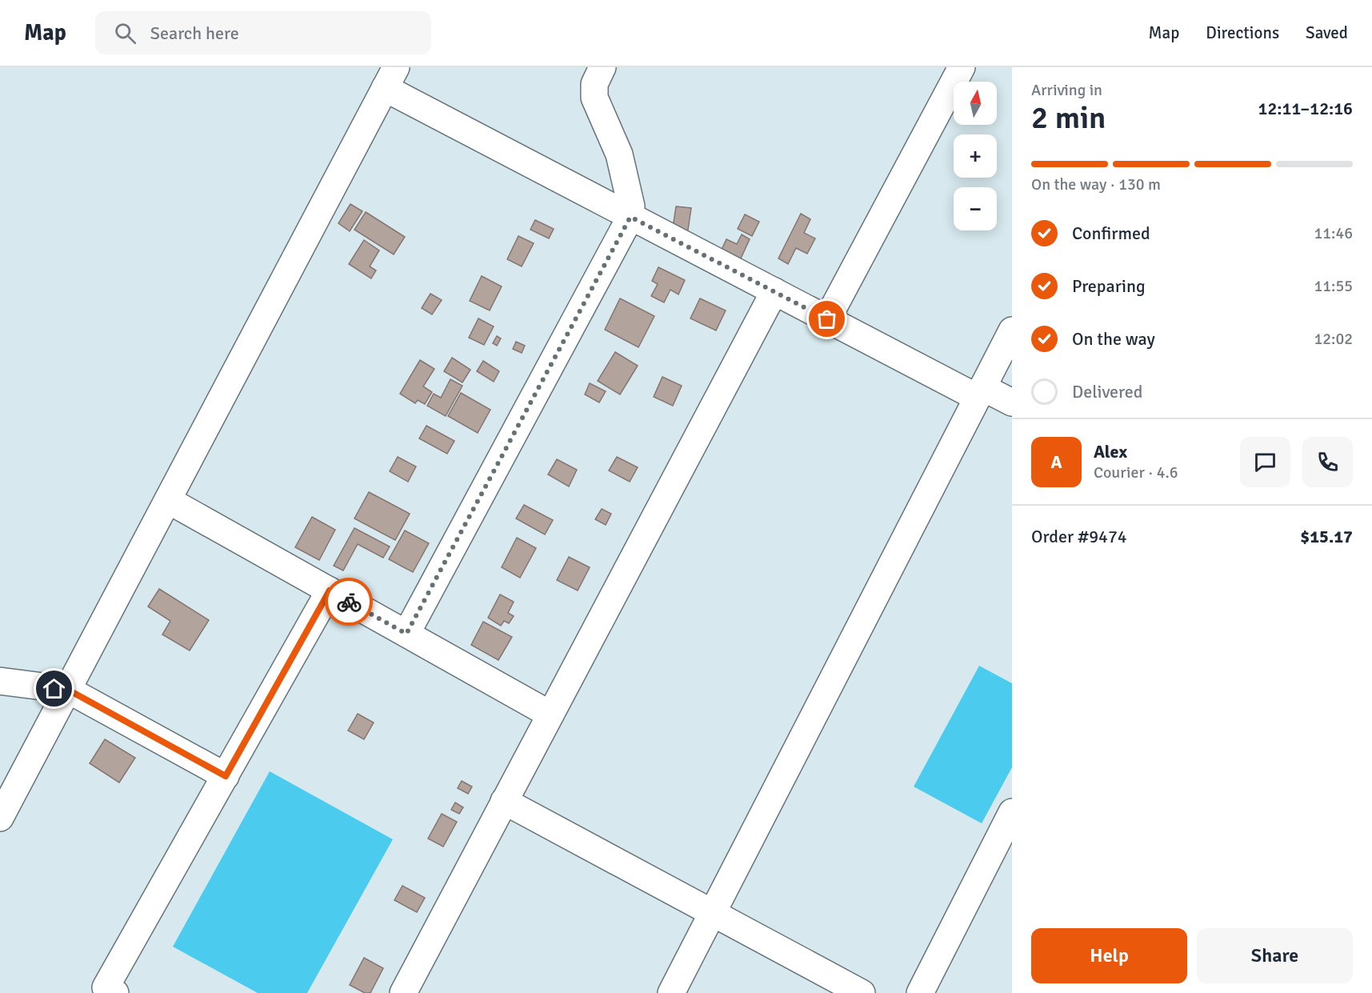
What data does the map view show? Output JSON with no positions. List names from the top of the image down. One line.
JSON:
{"north":"top","page":{"header":"Map","search":"Search here","nav":["Map","Directions","Saved"],"heading":["2 min","Arriving in","12:11–12:16"],"panel":["Alex","Courier · 4.6","Order #9474","$15.17"],"map_buttons":["+","−"],"bar":"On the way · 130 m","list":[["Confirmed","11:46"],["Preparing","11:55"],["On the way","12:02"],"Delivered"],"round":"A","buttons":["Help","Share"]}}
